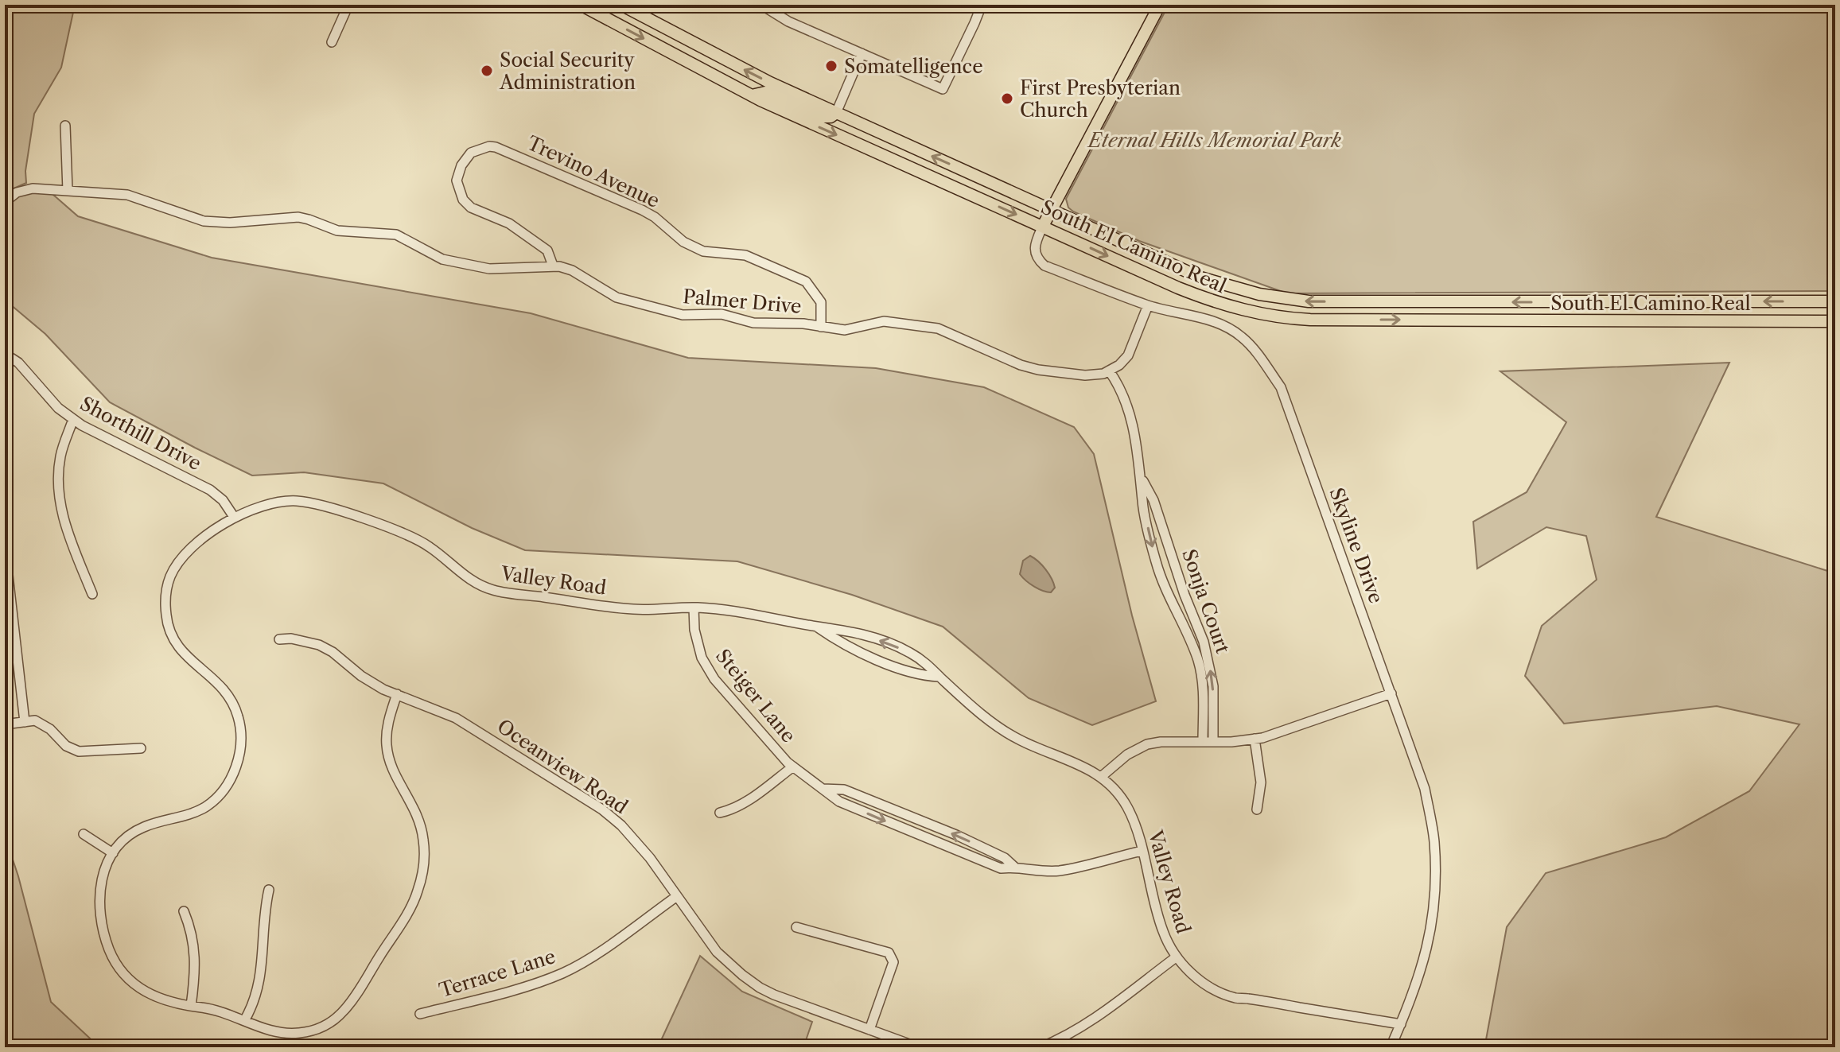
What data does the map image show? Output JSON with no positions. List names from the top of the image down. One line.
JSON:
{"streets":{"main road":["South El Camino Real"],"street":["Trevino Avenue","Palmer Drive","Shorthill Drive","Skyline Drive","Valley Road","Sonja Court","Steiger Lane","Oceanview Road","Terrace Lane"]},"crossings":[["Trevino Avenue","Palmer Drive"],["South El Camino Real","Skyline Drive"],["Palmer Drive","Sonja Court"],["Shorthill Drive","Valley Road"],["Skyline Drive","Valley Road"],["Valley Road","Steiger Lane"],["Oceanview Road","Terrace Lane"]],"parks":["Eternal Hills Memorial Park"],"places":["Somatelligence","Social Security Administration","First Presbyterian Church"]}
